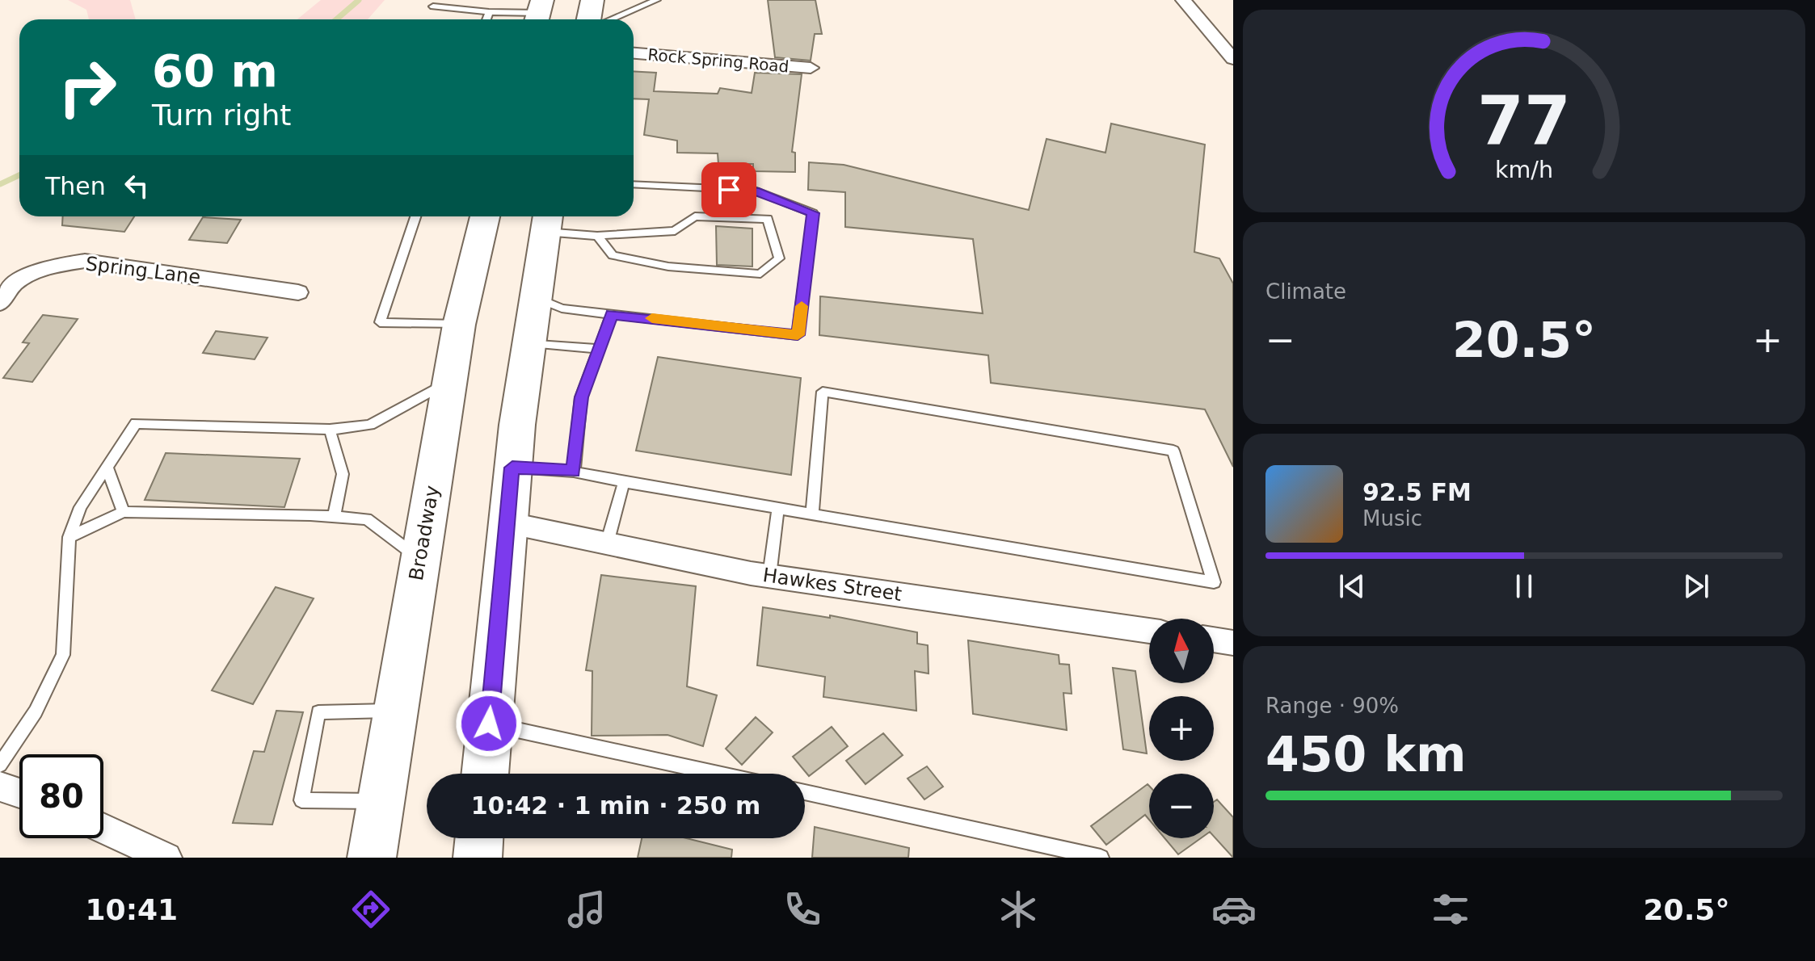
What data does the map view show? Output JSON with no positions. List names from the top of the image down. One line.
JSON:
{"streets":{"highway":["Broadway"],"street":["Rock Spring Road","Spring Lane","Hawkes Street"]},"north":"top","page":{"turn":["60 m","Turn right"],"then":"Then","tile":["Climate",["Range · 90%","450 km"]],"heat":["−","20.5°","+"],"song":["92.5 FM","Music"],"map_buttons":["+","−"],"limit":"80","trip":"10:42 · 1 min · 250 m","tabs":["10:41","20.5°"],"gauge":["77","km/h"]}}
